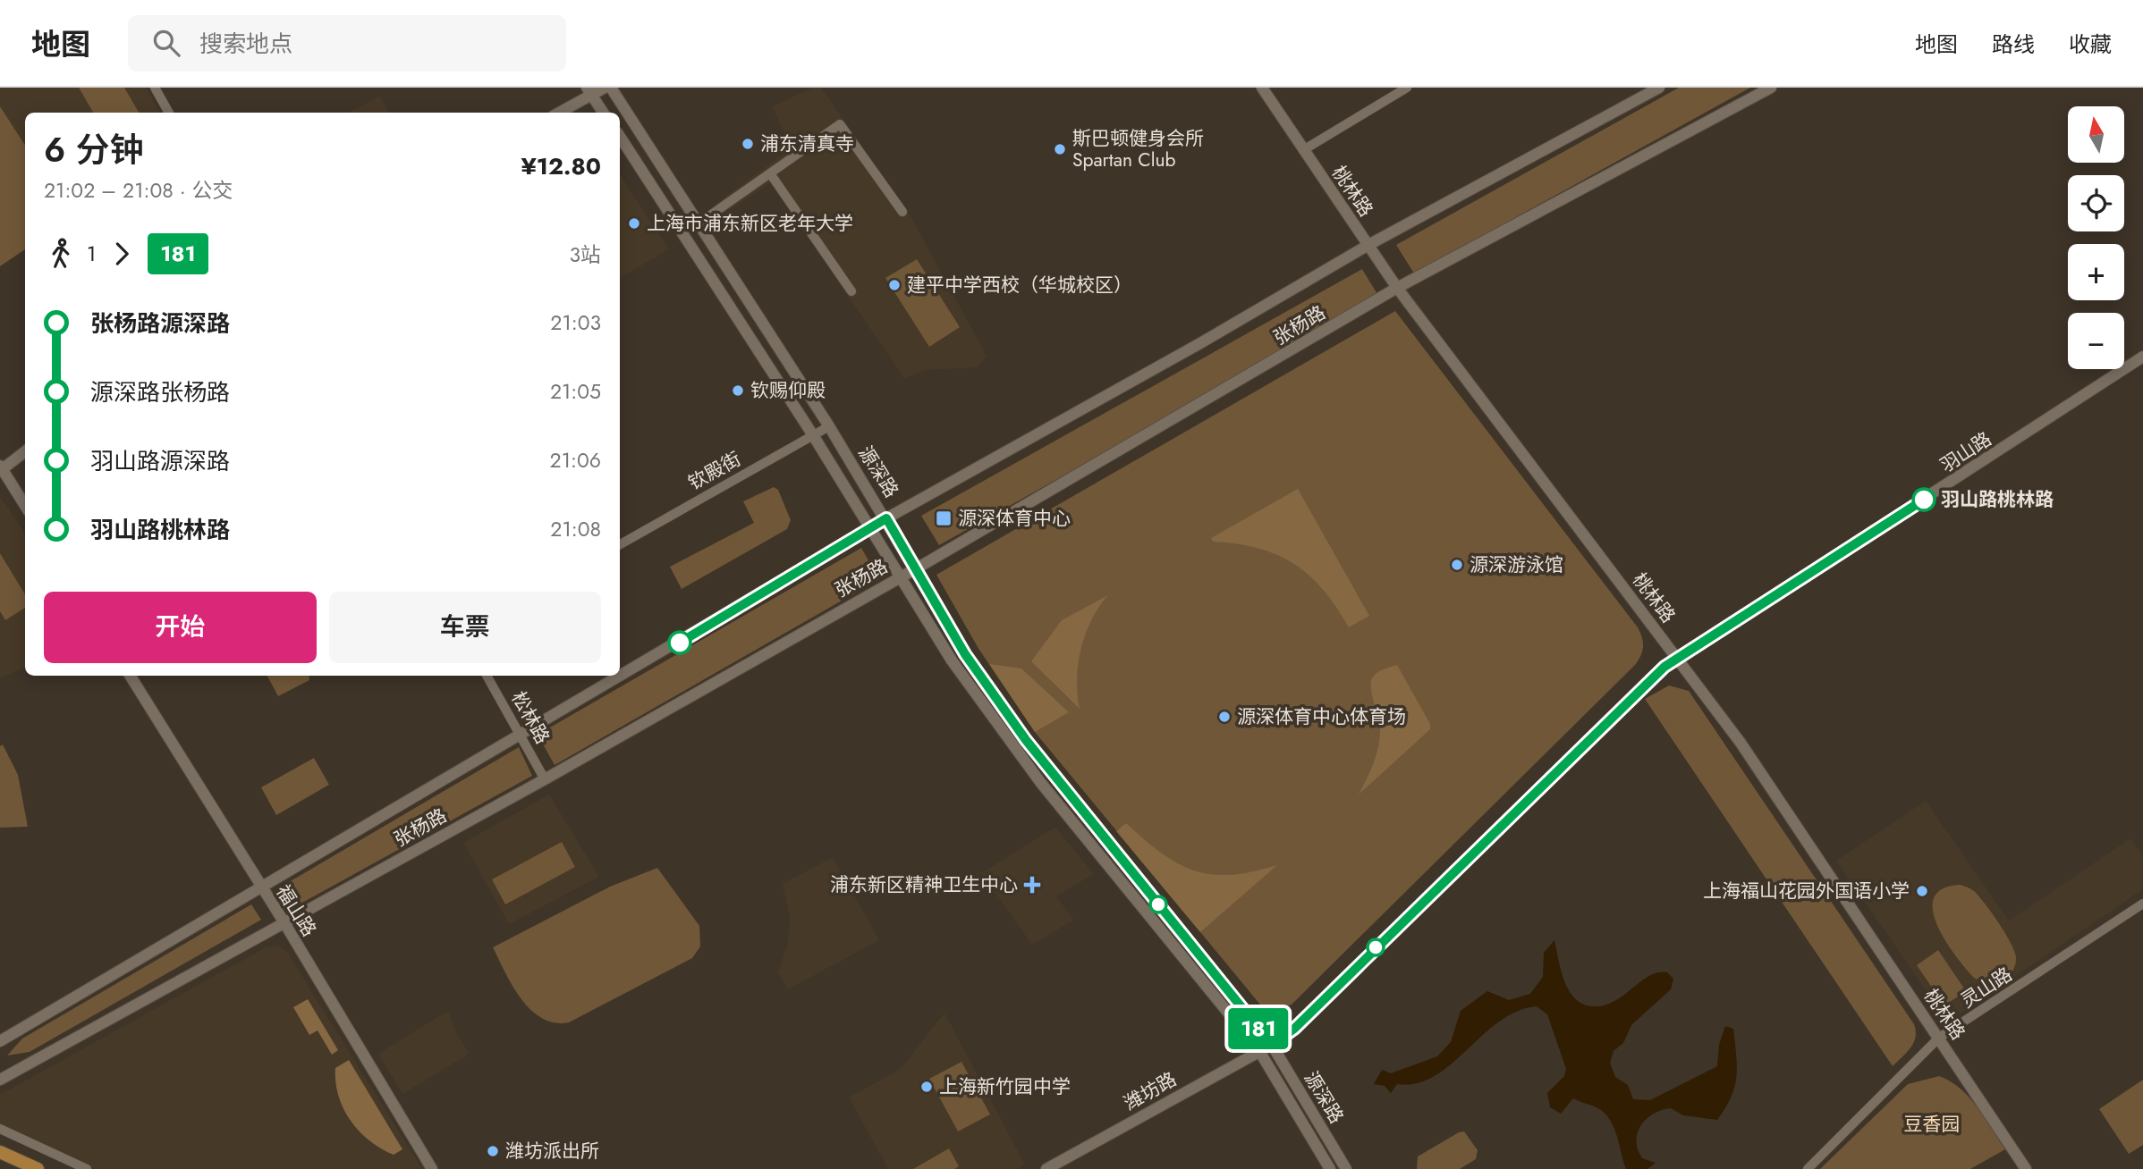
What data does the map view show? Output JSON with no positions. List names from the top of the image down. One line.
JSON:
{"streets":{"main road":["桃林路","张杨路","羽山路","源深路","福山路","潍坊路"],"street":["钦殿街","松林路","灵山路"]},"crossings":[["桃林路","张杨路"],["桃林路","羽山路"],["桃林路","灵山路"],["张杨路","源深路"],["张杨路","松林路"],["张杨路","福山路"],["羽山路","源深路"],["羽山路","潍坊路"],["钦殿街","源深路"],["源深路","潍坊路"]],"parks":["豆香园"],"places":{"other":["浦东清真寺","斯巴顿健身会所 Spartan Club","上海市浦东新区老年大学","建平中学西校（华城校区）","钦赐仰殿","羽山路桃林路","源深游泳馆","源深体育中心体育场","上海福山花园外国语小学","上海新竹园中学","潍坊派出所"],"transit":["源深体育中心"],"health":["浦东新区精神卫生中心"]},"lines":["bus line 181"],"north":"top","page":{"header":"地图","search":"搜索地点","nav":["地图","路线","收藏"],"on_map":"181","map_buttons":["+","−"],"heading":["6 分钟","21:02 – 21:08 · 公交","¥12.80"],"legs":["1","181","3站"],"list":[{"name":"张杨路源深路","value":"21:03"},{"name":"源深路张杨路","value":"21:05"},{"name":"羽山路源深路","value":"21:06"},{"name":"羽山路桃林路","value":"21:08"}],"buttons":["开始","车票"]}}
